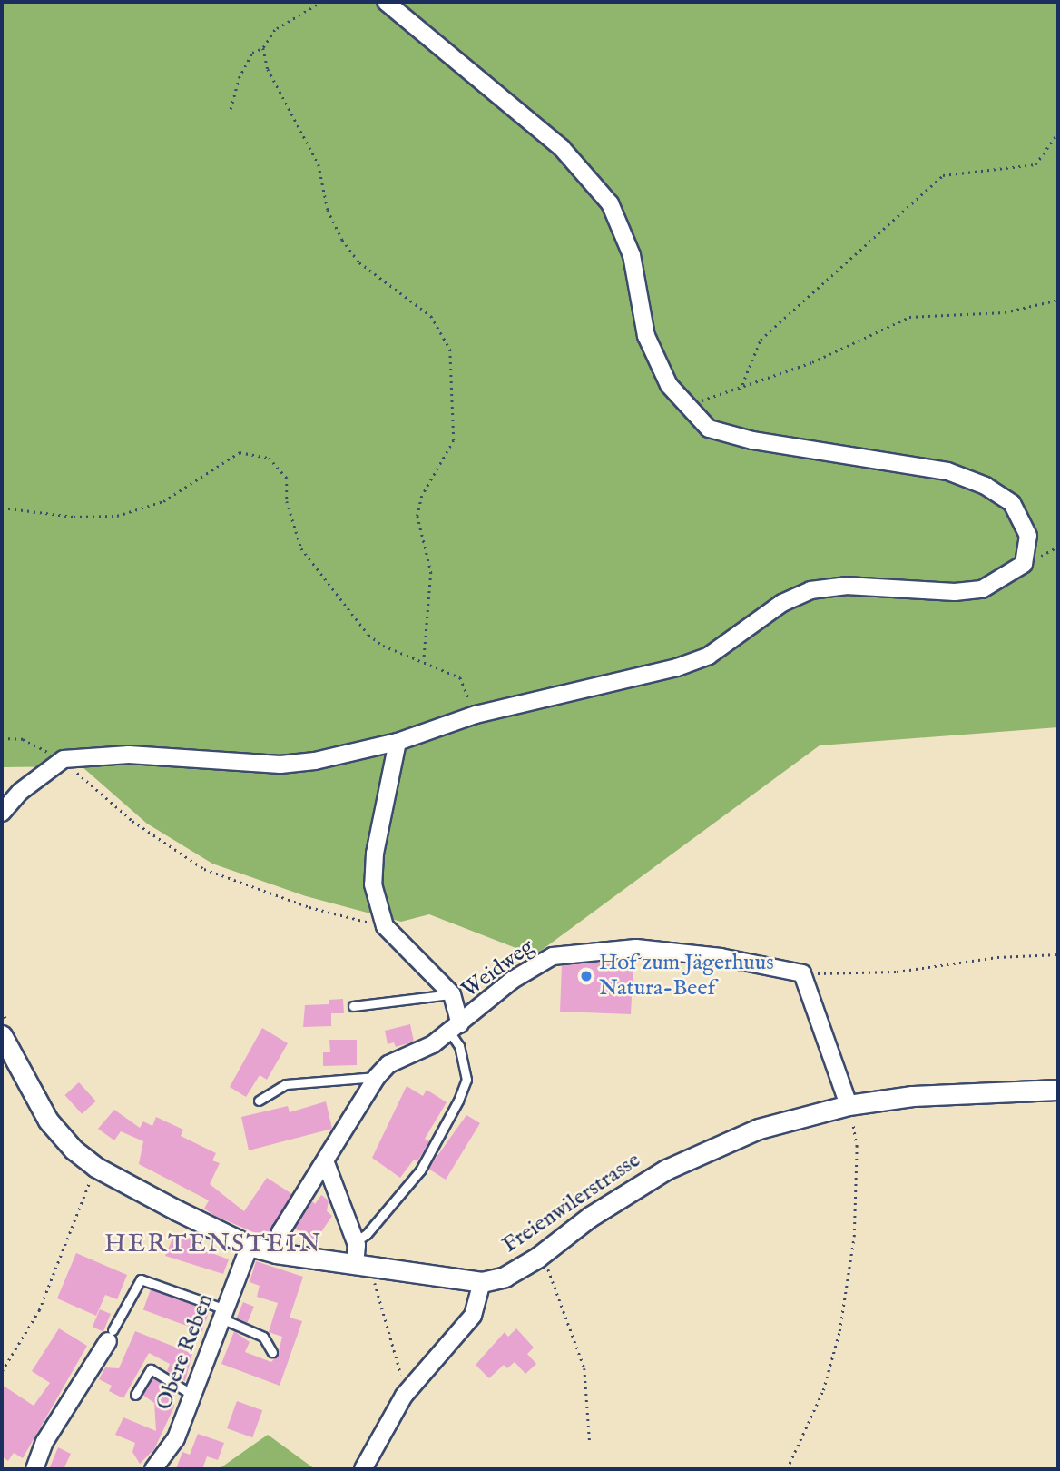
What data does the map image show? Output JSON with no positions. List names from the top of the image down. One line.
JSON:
{"streets":{"street":["Weidweg","Freienwilerstrasse","Obere Reben"]},"districts":["HERTENSTEIN"],"places":["Hof zum Jägerhuus Natura-Beef"]}
